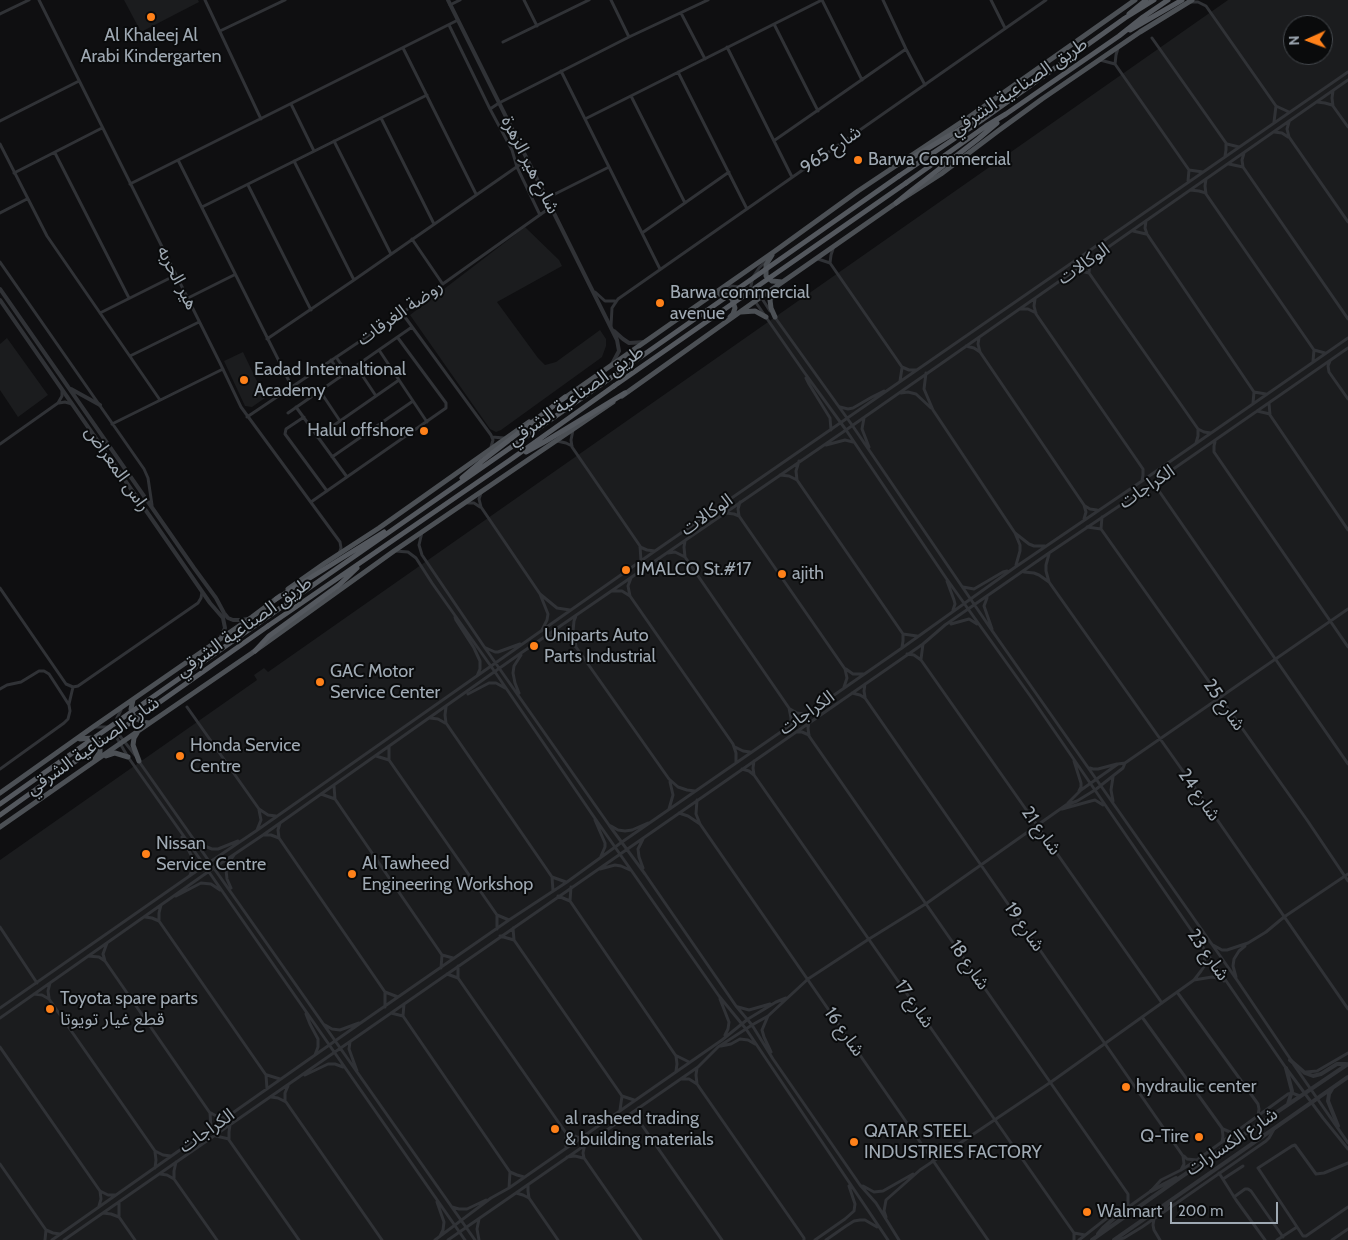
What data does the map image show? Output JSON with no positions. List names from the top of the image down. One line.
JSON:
{"streets":{"highway":["طريق الصناعية الشرقي"],"main road":["شارع الصناعية الشرقي"],"street":["شارع 965","شارع هير الزهرة","الوكالات","هير الحربه","روضة الغرقات","راس المعراض","الكراجات","شارع 25","شارع 24","شارع 21","شارع 19","شارع 23","شارع 18","شارع 17","شارع 16","شارع الكسارات"]},"crossings":[["طريق الصناعية الشرقي","شارع هير الزهرة"],["طريق الصناعية الشرقي","شارع الصناعية الشرقي"],["طريق الصناعية الشرقي","شارع 23"],["شارع هير الزهرة","روضة الغرقات"],["الوكالات","شارع 23"],["هير الحربه","روضة الغرقات"],["راس المعراض","شارع الصناعية الشرقي"],["الكراجات","شارع 23"],["الكراجات","شارع 17"],["شارع 23","شارع الكسارات"]],"places":["Al Khaleej Al Arabi Kindergarten","Barwa Commercial","Barwa commercial avenue","Eadad Internaltional Academy","Halul offshore","IMALCO St.#17","ajith","Uniparts Auto Parts Industrial","GAC Motor Service Center","Honda Service Centre","Nissan Service Centre","Al Tawheed Engineering Workshop","Toyota spare parts قطع غيار تويوتا","hydraulic center","al rasheed trading & building materials","Q-Tire","QATAR STEEL INDUSTRIES FACTORY","Walmart"],"scale_bar":"200 m","north":"left"}
